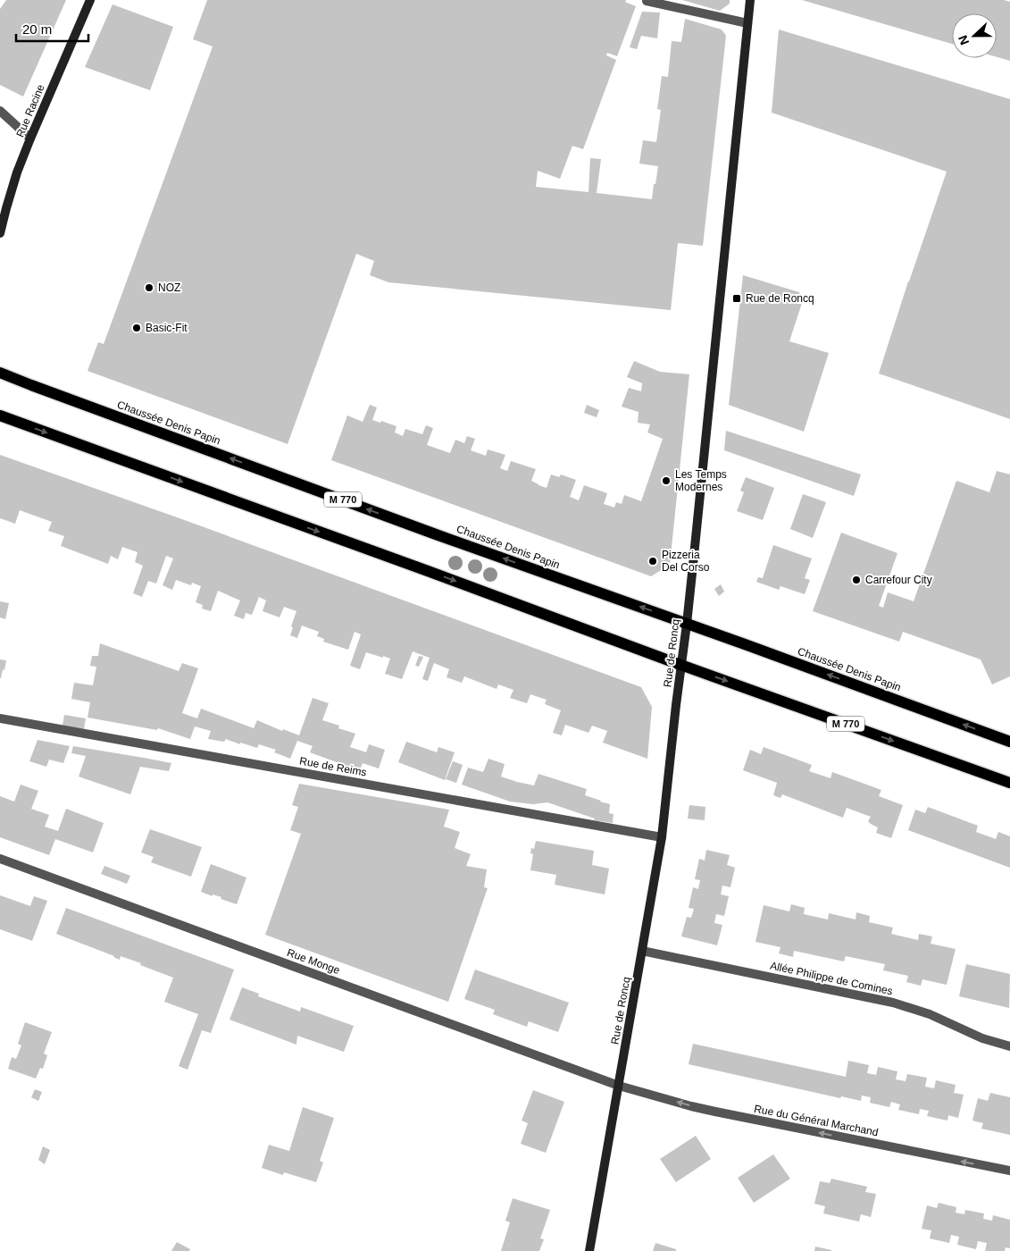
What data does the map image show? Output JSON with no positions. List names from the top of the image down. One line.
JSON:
{"streets":{"main road":["Chaussée Denis Papin","M 770"],"street":["Rue Racine","Rue de Roncq","Rue de Reims","Rue Monge","Allée Philippe de Comines","Rue du Général Marchand"]},"crossings":[["Chaussée Denis Papin","Rue de Roncq"],["M 770","Rue de Roncq"],["Rue de Roncq","Rue de Reims"],["Rue de Roncq","Rue Monge"],["Rue de Roncq","Allée Philippe de Comines"],["Rue de Roncq","Rue du Général Marchand"],["Rue Monge","Rue du Général Marchand"]],"one_way":["Rue du Général Marchand"],"places":{"other":["NOZ","Basic-Fit","Les Temps Modernes","Pizzeria Del Corso","Carrefour City"],"transit":["Rue de Roncq"]},"scale_bar":"20 m","north":"left"}
